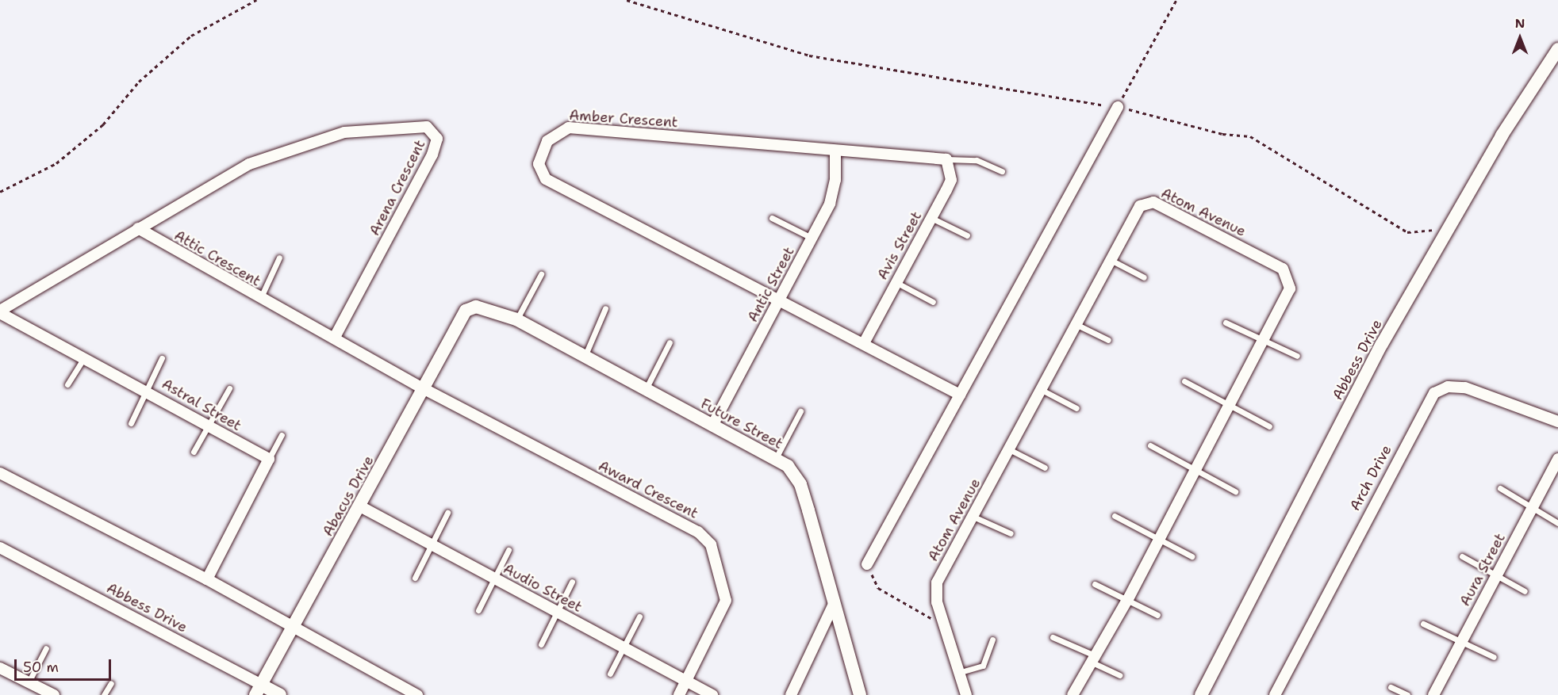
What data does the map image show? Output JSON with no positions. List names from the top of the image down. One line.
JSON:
{"streets":{"street":["Amber Crescent","Arena Crescent","Atom Avenue","Avis Street","Attic Crescent","Antic Street","Abbess Drive","Astral Street","Future Street","Arch Drive","Award Crescent","Abacus Drive","Aura Street","Audio Street"]},"crossings":[["Amber Crescent","Avis Street"],["Amber Crescent","Antic Street"],["Arena Crescent","Attic Crescent"],["Attic Crescent","Award Crescent"],["Attic Crescent","Abacus Drive"],["Antic Street","Future Street"],["Abbess Drive","Abacus Drive"],["Future Street","Abacus Drive"],["Award Crescent","Abacus Drive"],["Award Crescent","Audio Street"],["Abacus Drive","Audio Street"]],"scale_bar":"50 m","north":"top"}
